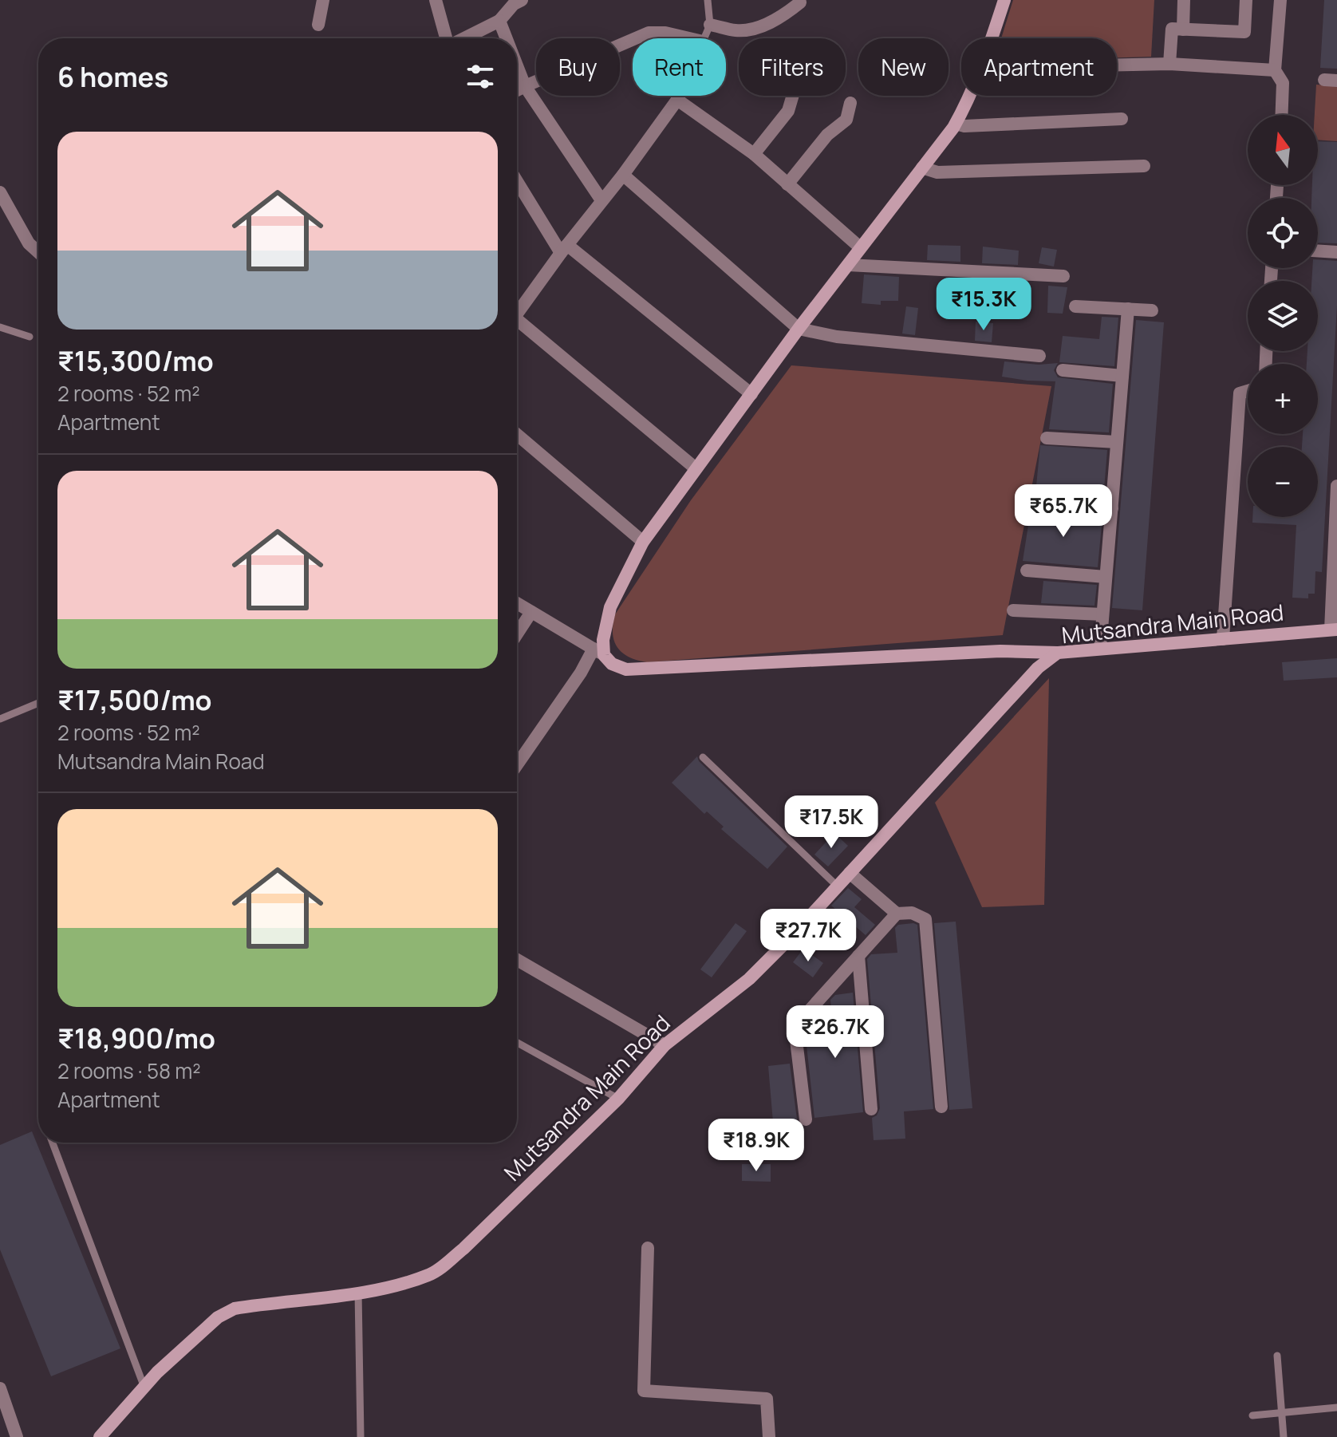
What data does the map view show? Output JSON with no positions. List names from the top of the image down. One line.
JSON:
{"streets":{"street":["Mutsandra Main Road"]},"north":"top","page":{"chip":["Buy","Rent","Filters","New","Apartment"],"heading":"6 homes","map_buttons":["+","−"],"list":[{"name":"₹15,300/mo","note":"2 rooms · 52 m² · Apartment"},{"name":"₹17,500/mo","note":"2 rooms · 52 m² · Mutsandra Main Road"},{"name":"₹18,900/mo","note":"2 rooms · 58 m² · Apartment"}],"price":["₹15.3K","₹65.7K","₹17.5K","₹27.7K","₹26.7K","₹18.9K"]}}
